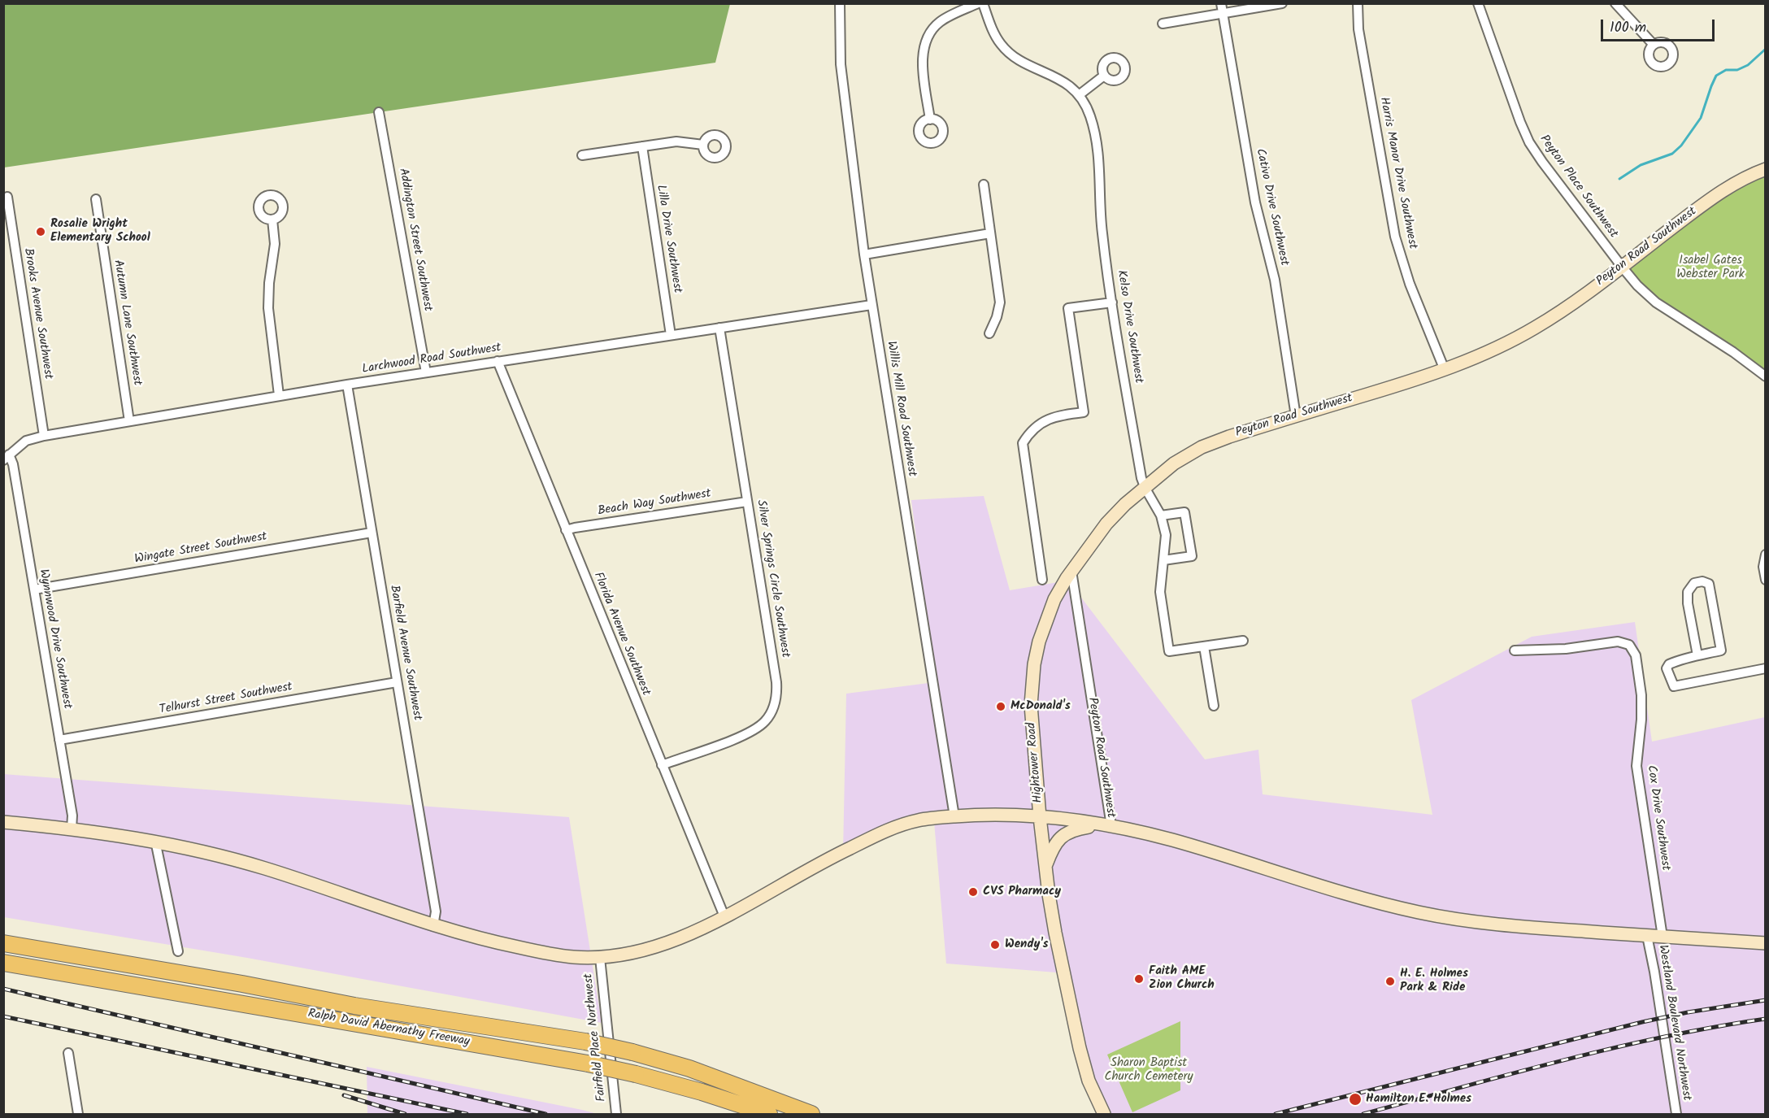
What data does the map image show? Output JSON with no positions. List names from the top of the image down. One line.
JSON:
{"streets":{"highway":["Ralph David Abernathy Freeway"],"main road":["Peyton Road Southwest","Hightower Road"],"street":["Harris Manor Drive Southwest","Peyton Place Southwest","Cativo Drive Southwest","Lilla Drive Southwest","Addington Street Southwest","Brooks Avenue Southwest","Autumn Lane Southwest","Kelso Drive Southwest","Larchwood Road Southwest","Willis Mill Road Southwest","Beach Way Southwest","Wingate Street Southwest","Silver Springs Circle Southwest","Florida Avenue Southwest","Wynnwood Drive Southwest","Barfield Avenue Southwest","Telhurst Street Southwest","Cox Drive Southwest","Westland Boulevard Northwest","Fairfield Place Northwest"]},"crossings":[["Harris Manor Drive Southwest","Peyton Road Southwest"],["Peyton Place Southwest","Peyton Road Southwest"],["Cativo Drive Southwest","Peyton Road Southwest"],["Lilla Drive Southwest","Larchwood Road Southwest"],["Addington Street Southwest","Larchwood Road Southwest"],["Peyton Road Southwest","Kelso Drive Southwest"],["Peyton Road Southwest","Hightower Road"],["Brooks Avenue Southwest","Larchwood Road Southwest"],["Autumn Lane Southwest","Larchwood Road Southwest"],["Larchwood Road Southwest","Willis Mill Road Southwest"],["Larchwood Road Southwest","Silver Springs Circle Southwest"],["Larchwood Road Southwest","Florida Avenue Southwest"],["Larchwood Road Southwest","Wynnwood Drive Southwest"],["Larchwood Road Southwest","Barfield Avenue Southwest"],["Beach Way Southwest","Silver Springs Circle Southwest"],["Beach Way Southwest","Florida Avenue Southwest"],["Wingate Street Southwest","Wynnwood Drive Southwest"],["Wingate Street Southwest","Barfield Avenue Southwest"],["Silver Springs Circle Southwest","Florida Avenue Southwest"],["Wynnwood Drive Southwest","Telhurst Street Southwest"],["Barfield Avenue Southwest","Telhurst Street Southwest"]],"parks":["Isabel Gates Webster Park","Sharon Baptist Church Cemetery"],"places":["Rosalie Wright Elementary School","McDonald's","CVS Pharmacy","Wendy's","Faith AME Zion Church","H. E. Holmes Park & Ride","Hamilton E. Holmes"],"scale_bar":"100 m"}
